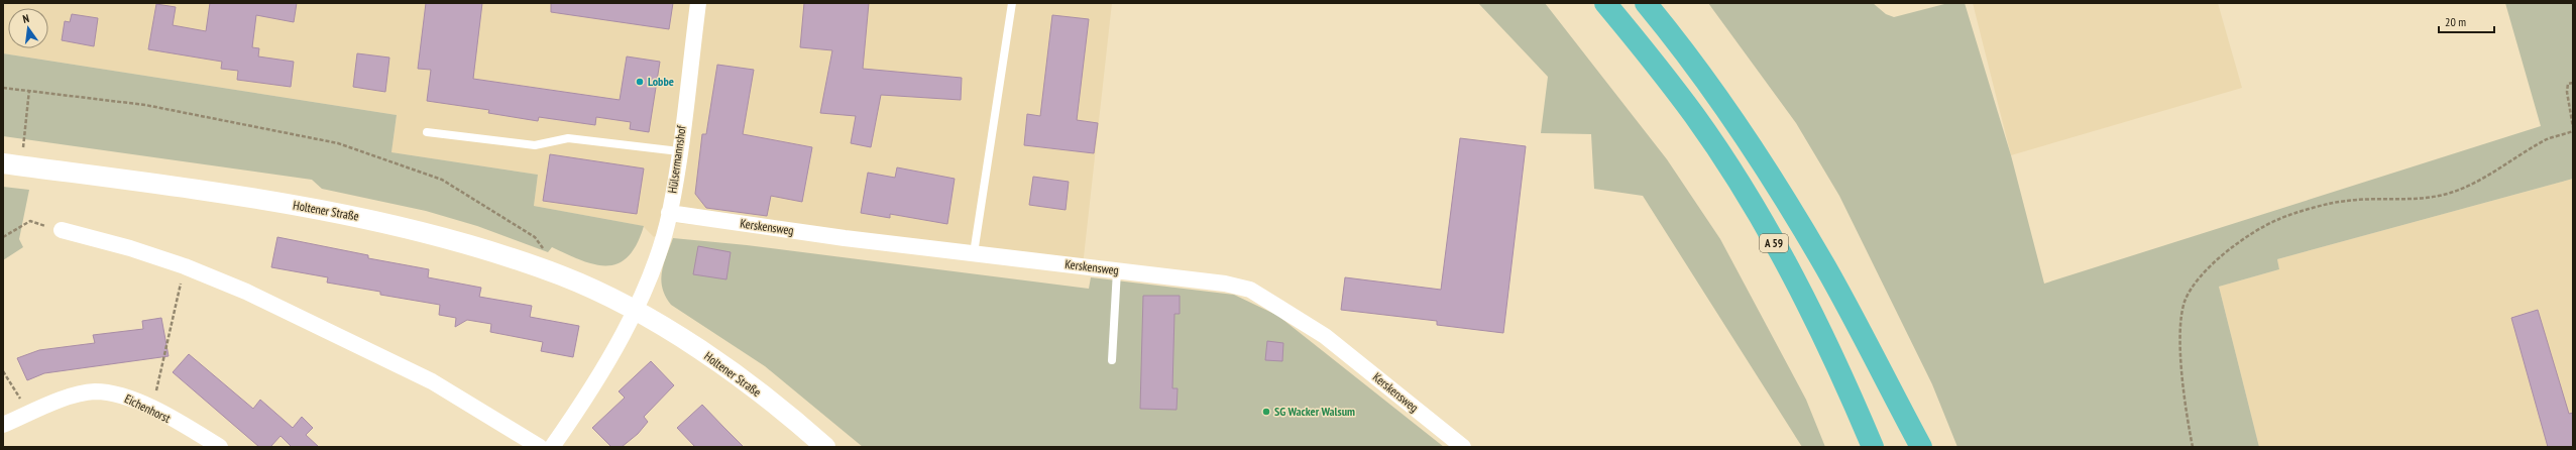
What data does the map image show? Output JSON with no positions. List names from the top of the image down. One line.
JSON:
{"streets":{"highway":["A 59"],"street":["Hülsermannshof","Holtener Straße","Kerskensweg","Eichenhorst"]},"crossings":[["Hülsermannshof","Holtener Straße"],["Hülsermannshof","Kerskensweg"]],"places":["Lobbe","SG Wacker Walsum"],"scale_bar":"20 m","north":"top"}
